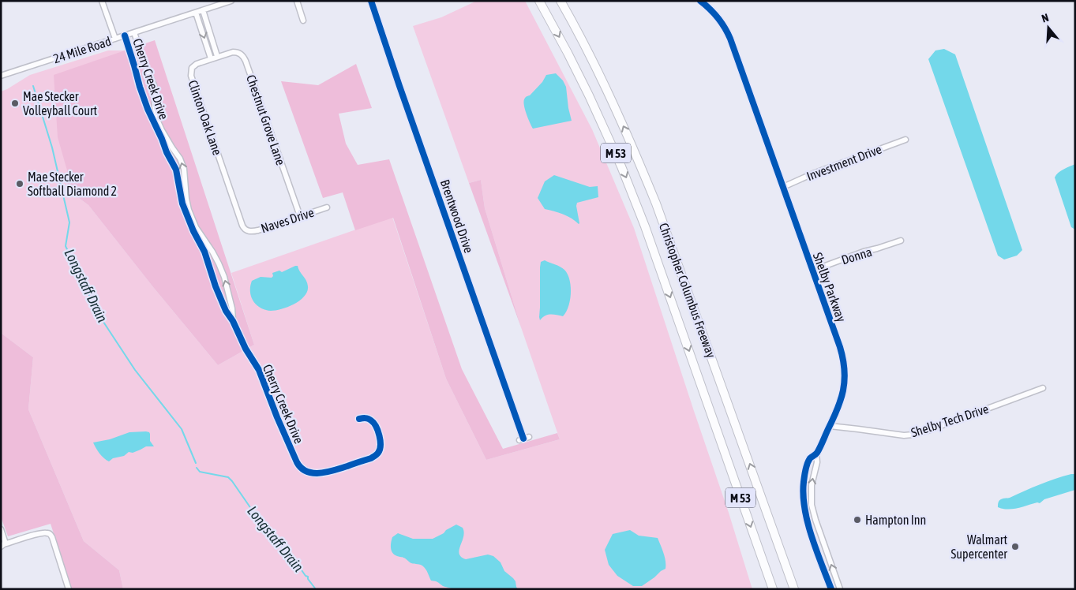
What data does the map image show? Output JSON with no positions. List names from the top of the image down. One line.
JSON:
{"streets":{"highway":["M 53","Christopher Columbus Freeway"],"street":["24 Mile Road","Cherry Creek Drive","Clinton Oak Lane","Chestnut Grove Lane","Investment Drive","Brentwood Drive","Naves Drive","Donna","Shelby Parkway","Shelby Tech Drive"]},"crossings":[["24 Mile Road","Cherry Creek Drive"],["Clinton Oak Lane","Chestnut Grove Lane"],["Clinton Oak Lane","Naves Drive"],["Chestnut Grove Lane","Naves Drive"],["Investment Drive","Shelby Parkway"],["Donna","Shelby Parkway"],["Shelby Parkway","Shelby Tech Drive"]],"water":["Longstaff Drain"],"places":["Mae Stecker Volleyball Court","Mae Stecker Softball Diamond 2","Hampton Inn","Walmart Supercenter"],"north":"top"}
